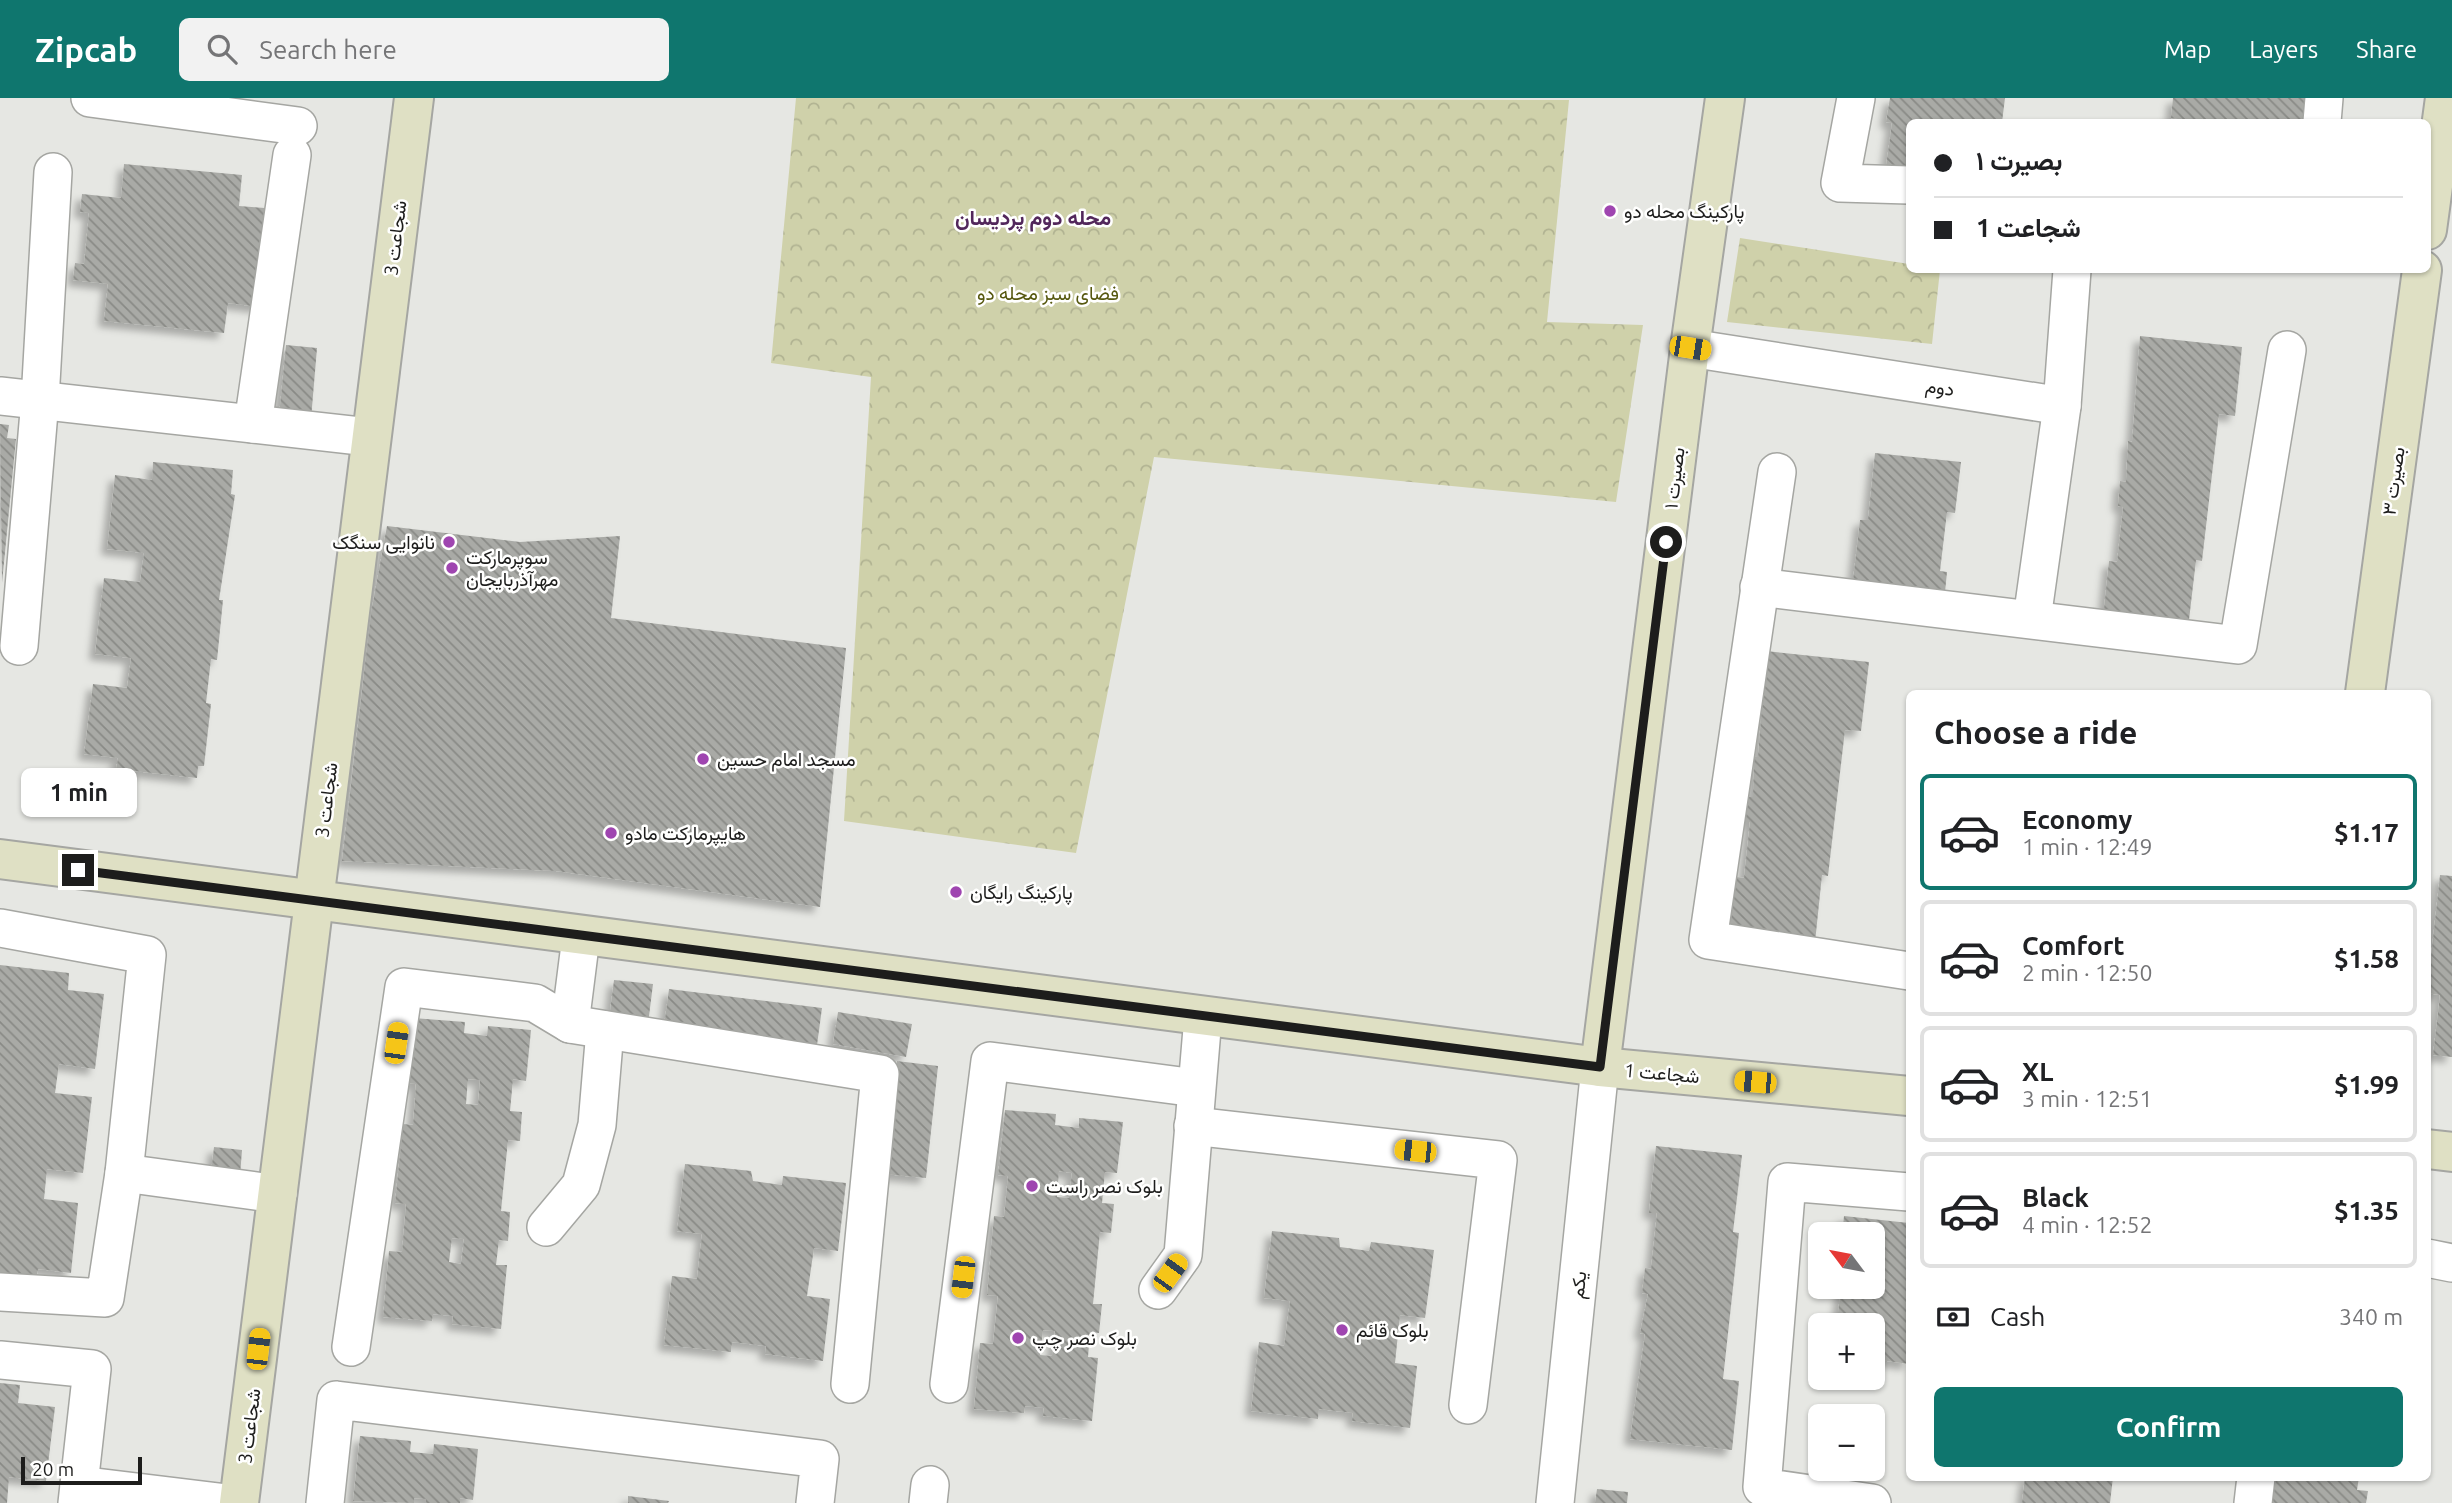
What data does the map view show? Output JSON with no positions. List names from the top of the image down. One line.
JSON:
{"streets":{"street":["شجاعت 3","دوم","بصیرت ۱","بصیرت ۳","شجاعت 1","یکم"]},"crossings":[["شجاعت 3","شجاعت 1"],["دوم","بصیرت ۱"],["بصیرت ۱","شجاعت 1"],["بصیرت ۱","یکم"],["شجاعت 1","یکم"]],"districts":["محله دوم پردیسان"],"parks":["فضای سبز محله دو"],"places":["پارکینگ محله دو","نانوایی سنگک","سوپرمارکت مهرآذربایجان","مسجد امام حسین","هایپرمارکت مادو","پارکینگ رایگان","بلوک نصر راست","بلوک قائم","بلوک نصر چپ"],"scale_bar":"20 m","north":"top left","page":{"header":"Zipcab","search":"Search here","nav":["Map","Layers","Share"],"banner":["بصیرت ۱","شجاعت 1"],"heading":"Choose a ride","bubble":"1 min","list":[{"name":"Economy","note":"1 min · 12:49","value":"$1.17"},{"name":"Comfort","note":"2 min · 12:50","value":"$1.58"},{"name":"XL","note":"3 min · 12:51","value":"$1.99"},{"name":"Black","note":"4 min · 12:52","value":"$1.35"}],"map_buttons":["+","−"],"pay":["Cash","340 m"],"buttons":"Confirm","scale":"20 m"}}
